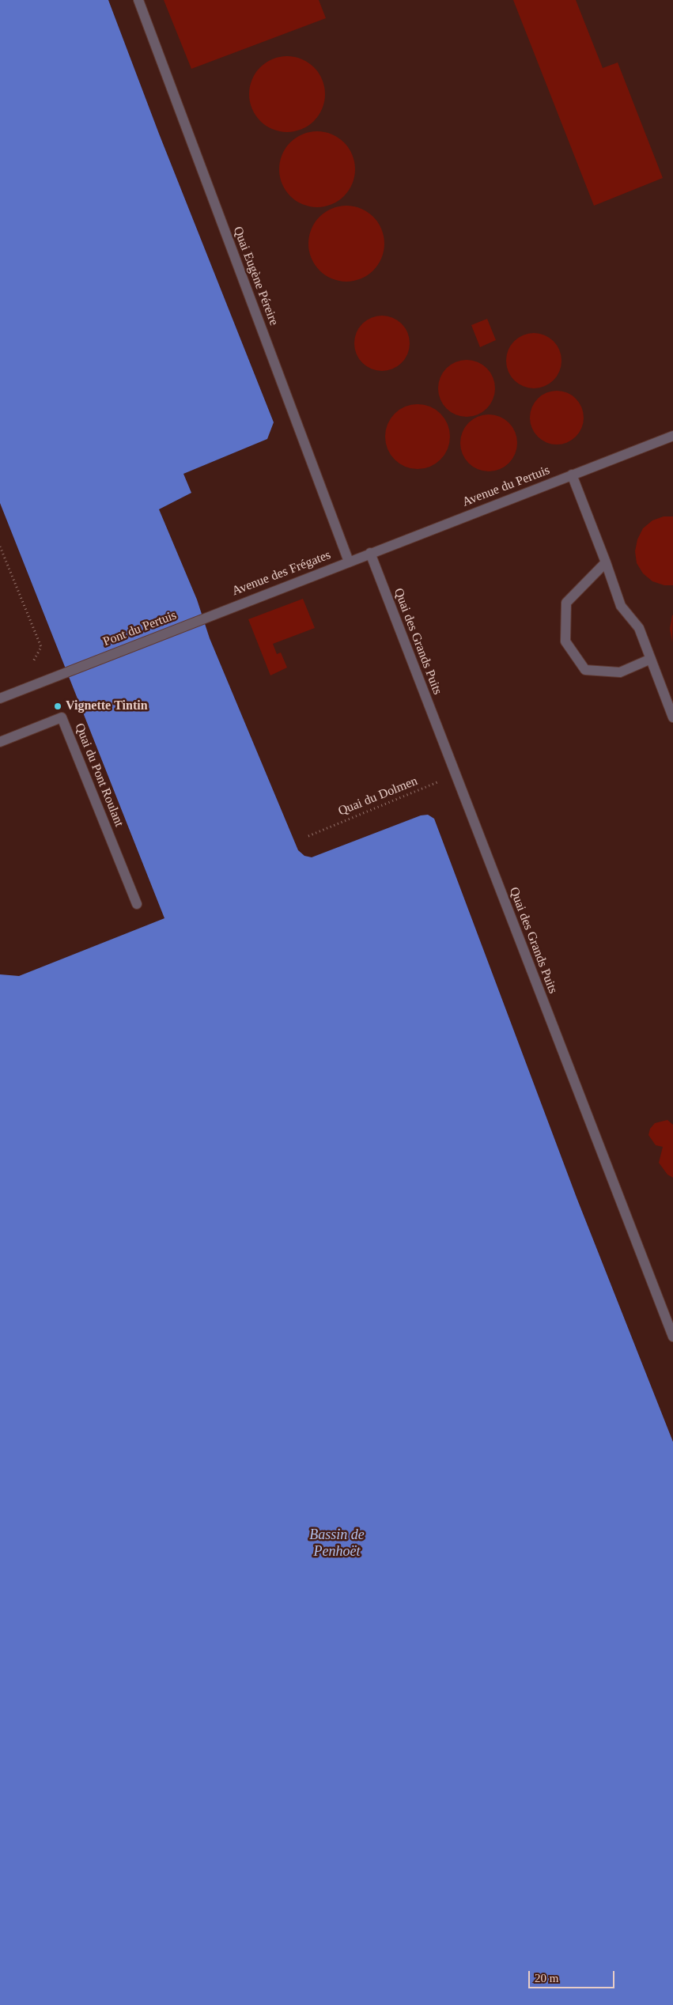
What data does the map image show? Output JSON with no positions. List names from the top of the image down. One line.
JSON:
{"streets":{"street":["Quai Eugène Péreire","Avenue du Pertuis","Avenue des Frégates","Pont du Pertuis","Quai des Grands Puits","Quai du Pont Roulant"],"path":["Quai du Dolmen"]},"crossings":[["Quai Eugène Péreire","Avenue du Pertuis"],["Quai Eugène Péreire","Avenue des Frégates"],["Avenue du Pertuis","Avenue des Frégates"],["Avenue du Pertuis","Quai des Grands Puits"],["Avenue des Frégates","Pont du Pertuis"],["Quai des Grands Puits","Quai du Dolmen"]],"water":["Bassin de Penhoët"],"places":["Vignette Tintin"],"scale_bar":"20 m"}
